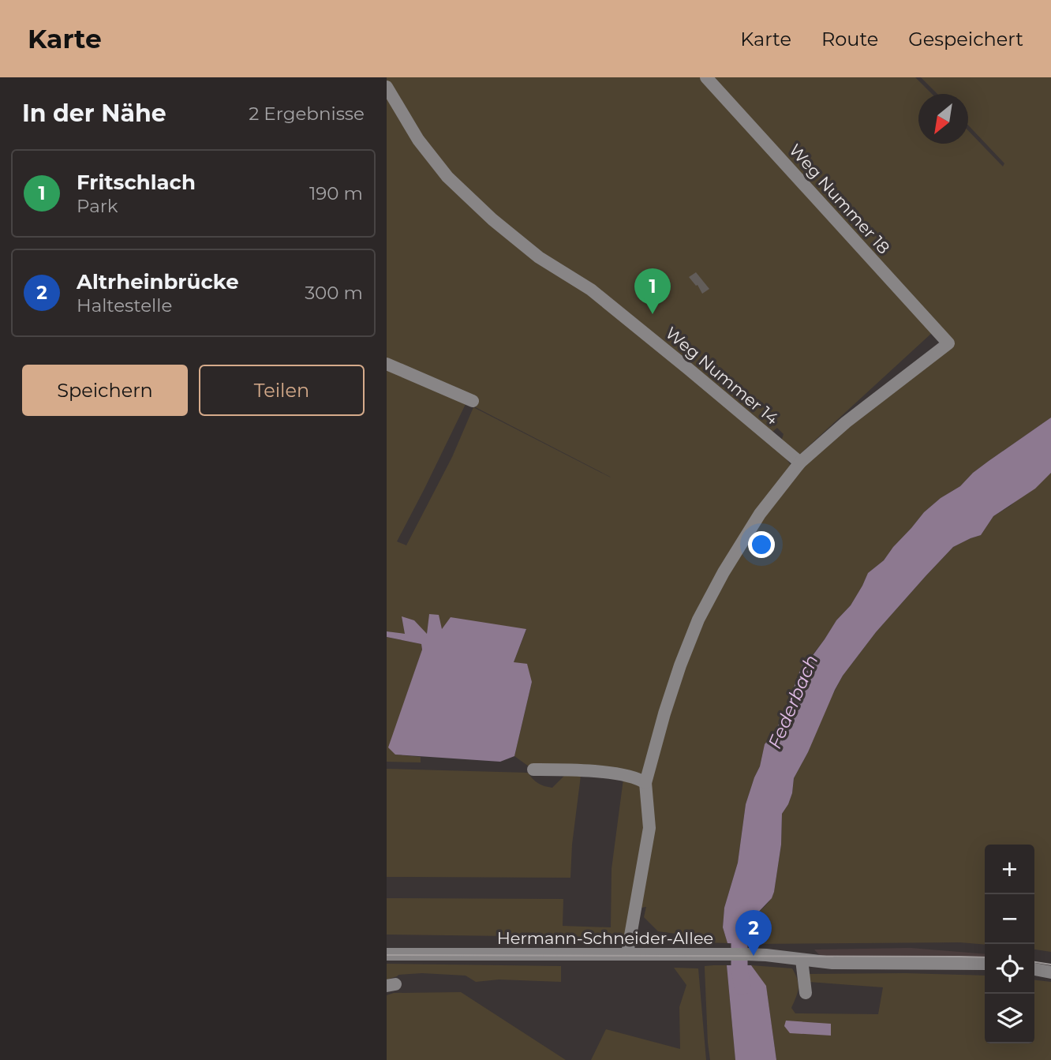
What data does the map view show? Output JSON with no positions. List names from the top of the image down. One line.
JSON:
{"streets":{"street":["Weg Nummer 18","Weg Nummer 14","Hermann-Schneider-Allee"]},"crossings":[["Weg Nummer 18","Weg Nummer 14"]],"water":["Federbach"],"north":"bottom left","page":{"header":"Karte","nav":["Karte","Route","Gespeichert"],"heading":["In der Nähe","2 Ergebnisse"],"list":[{"mark":"1","name":"Fritschlach","note":"Park","value":"190 m"},{"mark":"2","name":"Altrheinbrücke","note":"Haltestelle","value":"300 m"}],"pins":["1","2"],"buttons":["Speichern","Teilen"],"map_buttons":["+","−"]}}
